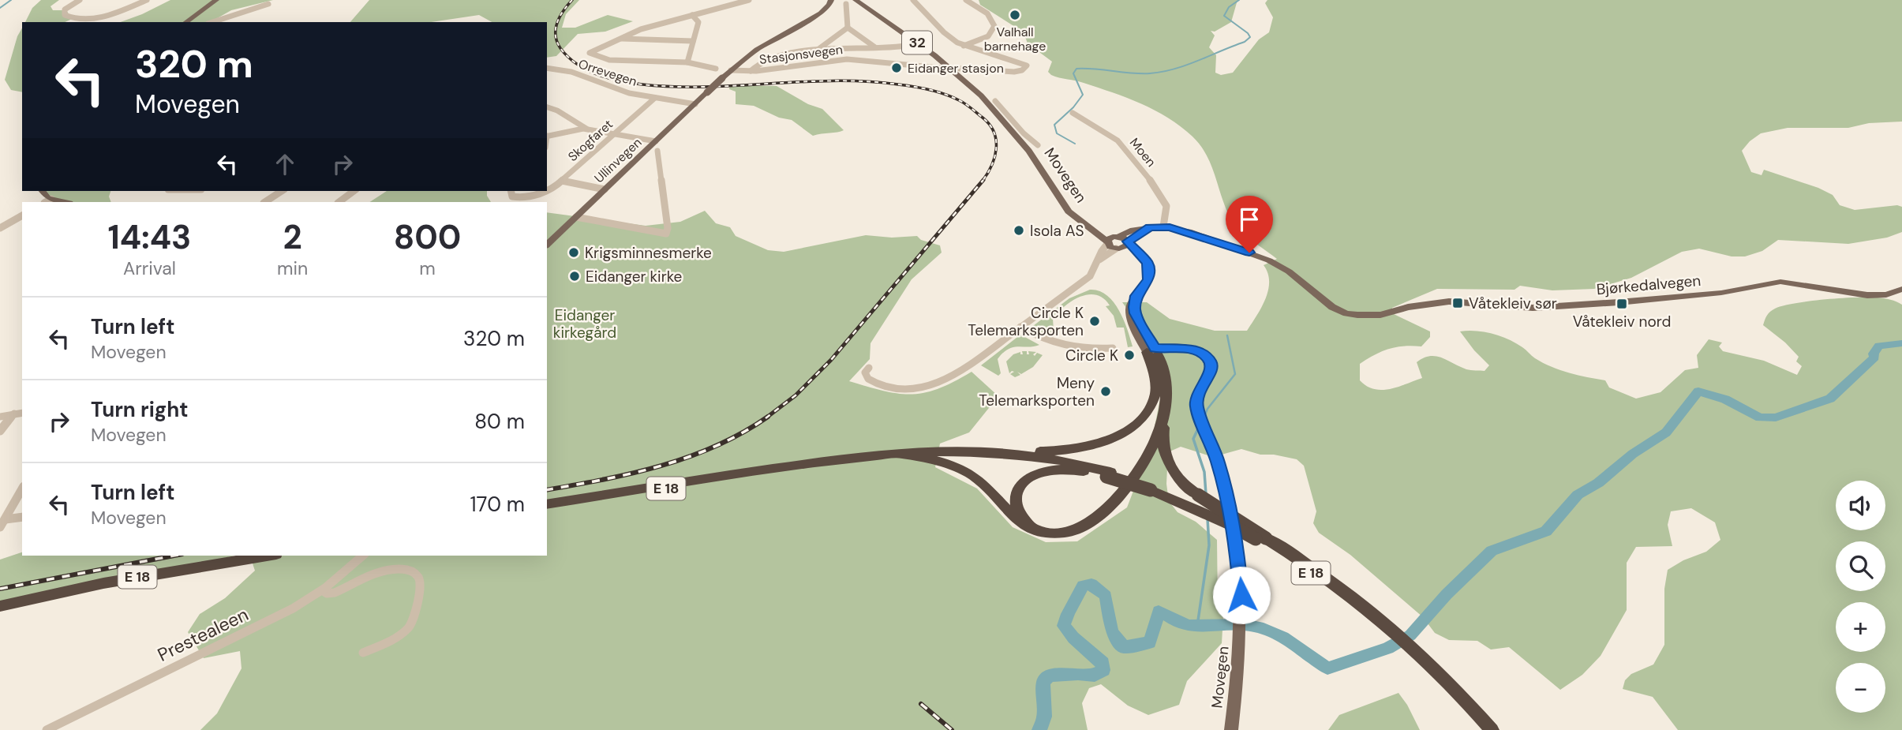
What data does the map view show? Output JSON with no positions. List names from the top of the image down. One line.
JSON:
{"streets":{"highway":["E 18"],"main road":["32","Ullinvegen","Movegen","Bjørkedalvegen"],"street":["Stasjonsvegen","Orrevegen","Skogfaret","Moen","Prestealeen"]},"crossings":[["32","Stasjonsvegen"],["32","Movegen"],["32","Bjørkedalvegen"],["Stasjonsvegen","Movegen"],["Orrevegen","Skogfaret"],["Orrevegen","Ullinvegen"],["Moen","Bjørkedalvegen"],["Movegen","Bjørkedalvegen"],["Movegen","E 18"]],"parks":["Eidanger kirkegård"],"places":{"other":["Valhall barnehage","Eidanger stasjon","Isola AS","Krigsminnesmerke","Eidanger kirke","Circle K Telemarksporten","Circle K","Meny Telemarksporten"],"transit":["Våtekleiv sør","Våtekleiv nord"]},"page":{"turn":["320 m","Movegen"],"eta":["14:43","Arrival","2","min","800","m"],"list":[{"name":"Turn left","note":"Movegen","value":"320 m"},{"name":"Turn right","note":"Movegen","value":"80 m"},{"name":"Turn left","note":"Movegen","value":"170 m"}],"map_buttons":["+","−"]}}
